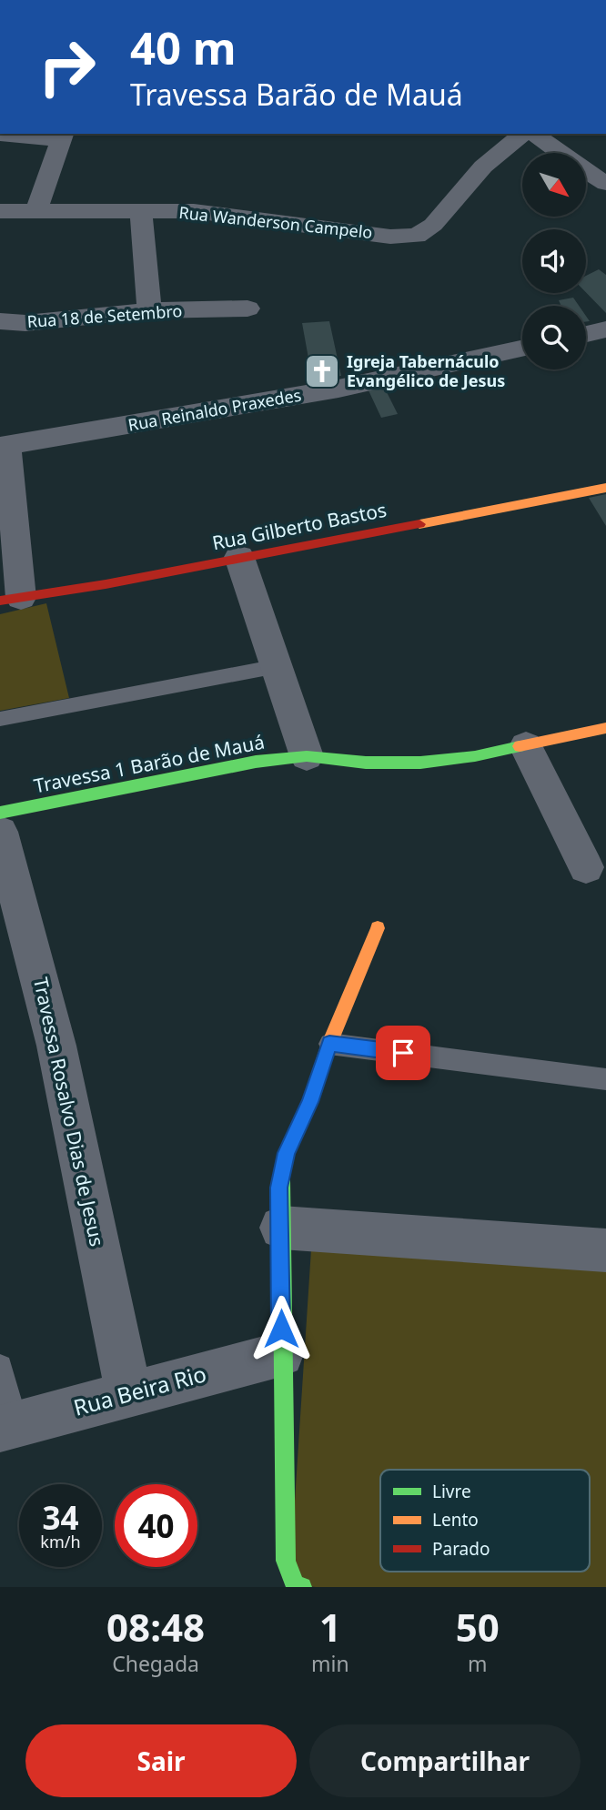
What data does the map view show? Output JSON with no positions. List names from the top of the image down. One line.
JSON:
{"streets":{"street":["Rua Wanderson Campelo","Rua 18 de Setembro","Rua Reinaldo Praxedes","Rua Gilberto Bastos","Travessa 1 Barão de Mauá","Travessa Rosalvo Dias de Jesus","Rua Beira Rio"]},"crossings":[["Travessa Rosalvo Dias de Jesus","Rua Beira Rio"]],"places":{"church":["Igreja Tabernáculo Evangélico de Jesus"]},"legend":["Livre","Lento","Parado"],"north":"bottom right","page":{"turn":["40 m","Travessa Barão de Mauá"],"speed":"34 km/h","limit":"40","eta":["08:48","Chegada","1","min","50","m"],"buttons":["Sair","Compartilhar"]}}
